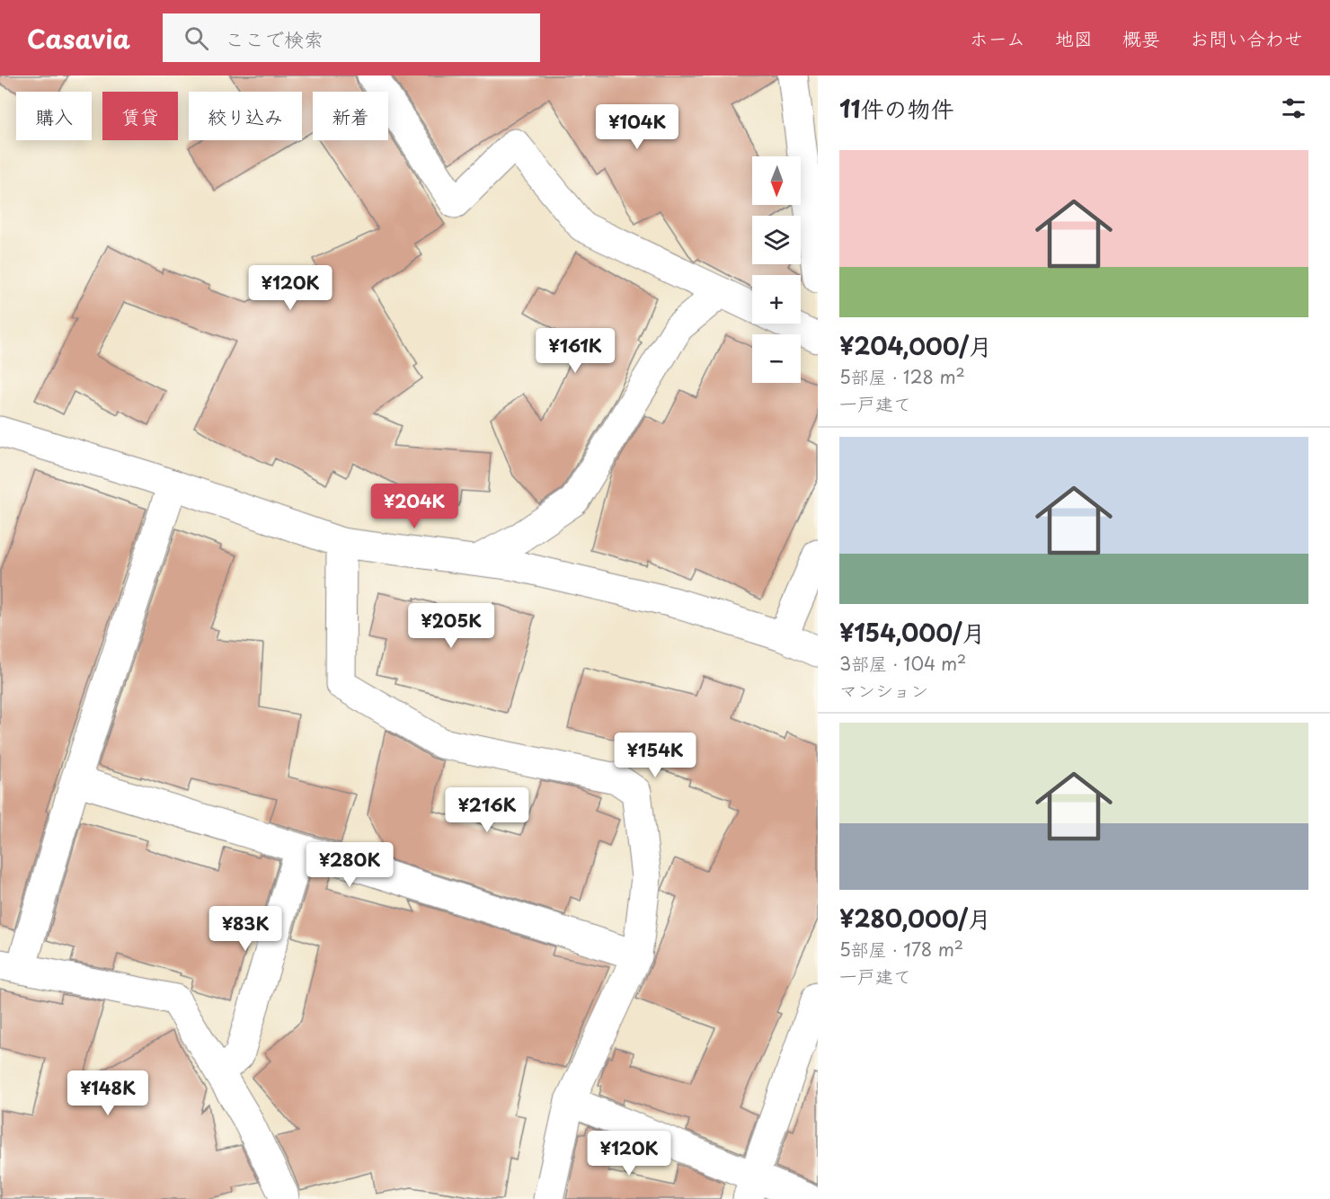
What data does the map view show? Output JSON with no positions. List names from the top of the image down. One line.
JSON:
{"north":"bottom","page":{"header":"Casavia","search":"ここで検索","nav":["ホーム","地図","概要","お問い合わせ"],"heading":"11件の物件","chip":["購入","賃貸","絞り込み","新着"],"price":["¥104K","¥120K","¥161K","¥204K","¥205K","¥154K","¥216K","¥280K","¥83K","¥148K","¥120K"],"list":[{"name":"¥204,000/月","note":"5部屋 · 128 m² · 一戸建て"},{"name":"¥154,000/月","note":"3部屋 · 104 m² · マンション"},{"name":"¥280,000/月","note":"5部屋 · 178 m² · 一戸建て"}],"map_buttons":["+","−"]}}
